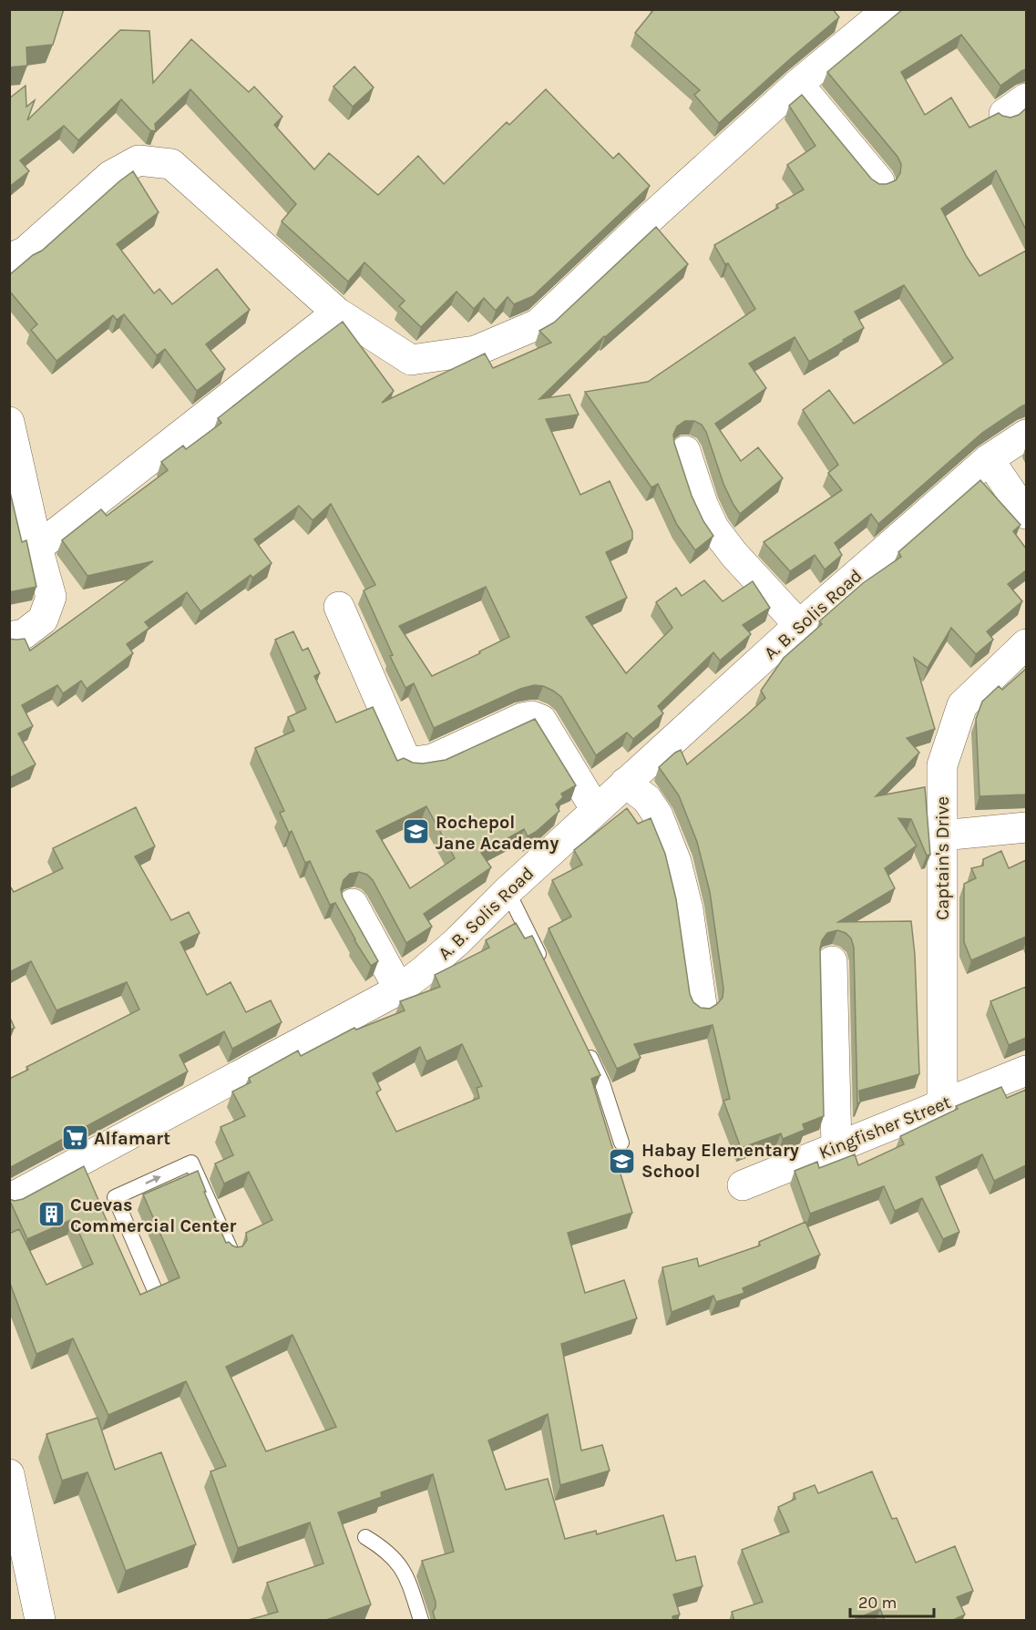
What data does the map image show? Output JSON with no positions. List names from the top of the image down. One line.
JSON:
{"streets":{"street":["A. B. Solis Road","Captain's Drive","Kingfisher Street"]},"crossings":[["Captain's Drive","Kingfisher Street"]],"places":{"school or university":["Rochepol Jane Academy","Habay Elementary School"],"supermarket":["Alfamart"],"building":["Cuevas Commercial Center"]},"scale_bar":"20 m"}
